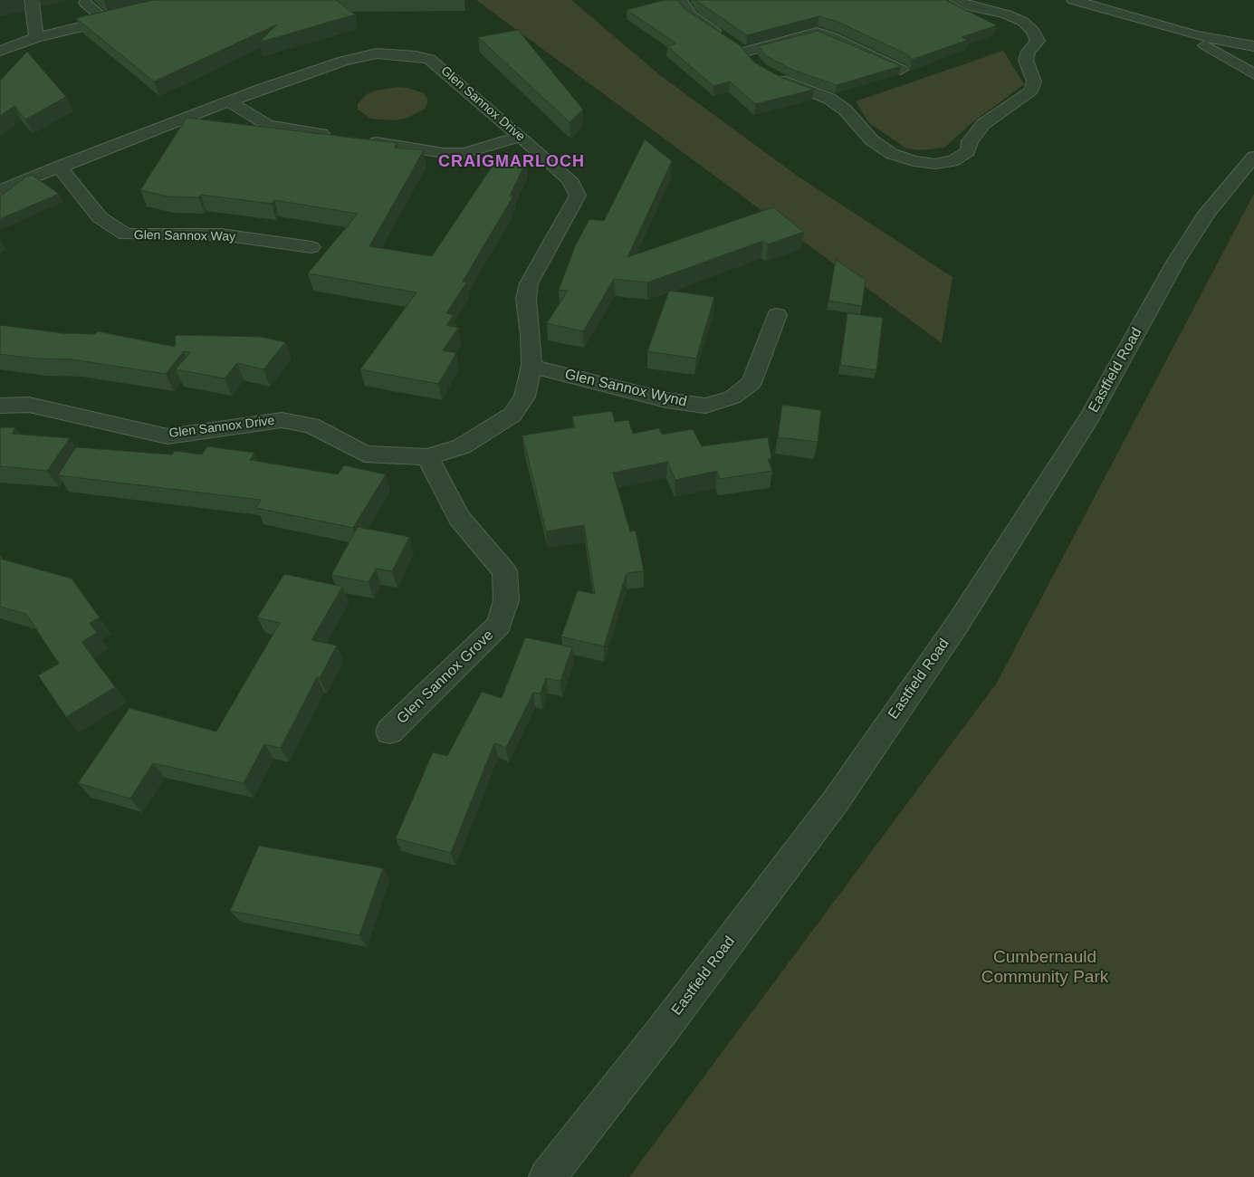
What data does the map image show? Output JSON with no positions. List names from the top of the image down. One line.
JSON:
{"streets":{"street":["Glen Sannox Drive","Glen Sannox Way","Eastfield Road","Glen Sannox Wynd","Glen Sannox Grove"]},"crossings":[["Glen Sannox Drive","Glen Sannox Way"],["Glen Sannox Drive","Glen Sannox Wynd"],["Glen Sannox Drive","Glen Sannox Grove"]],"districts":["CRAIGMARLOCH"],"parks":["Cumbernauld Community Park"]}
